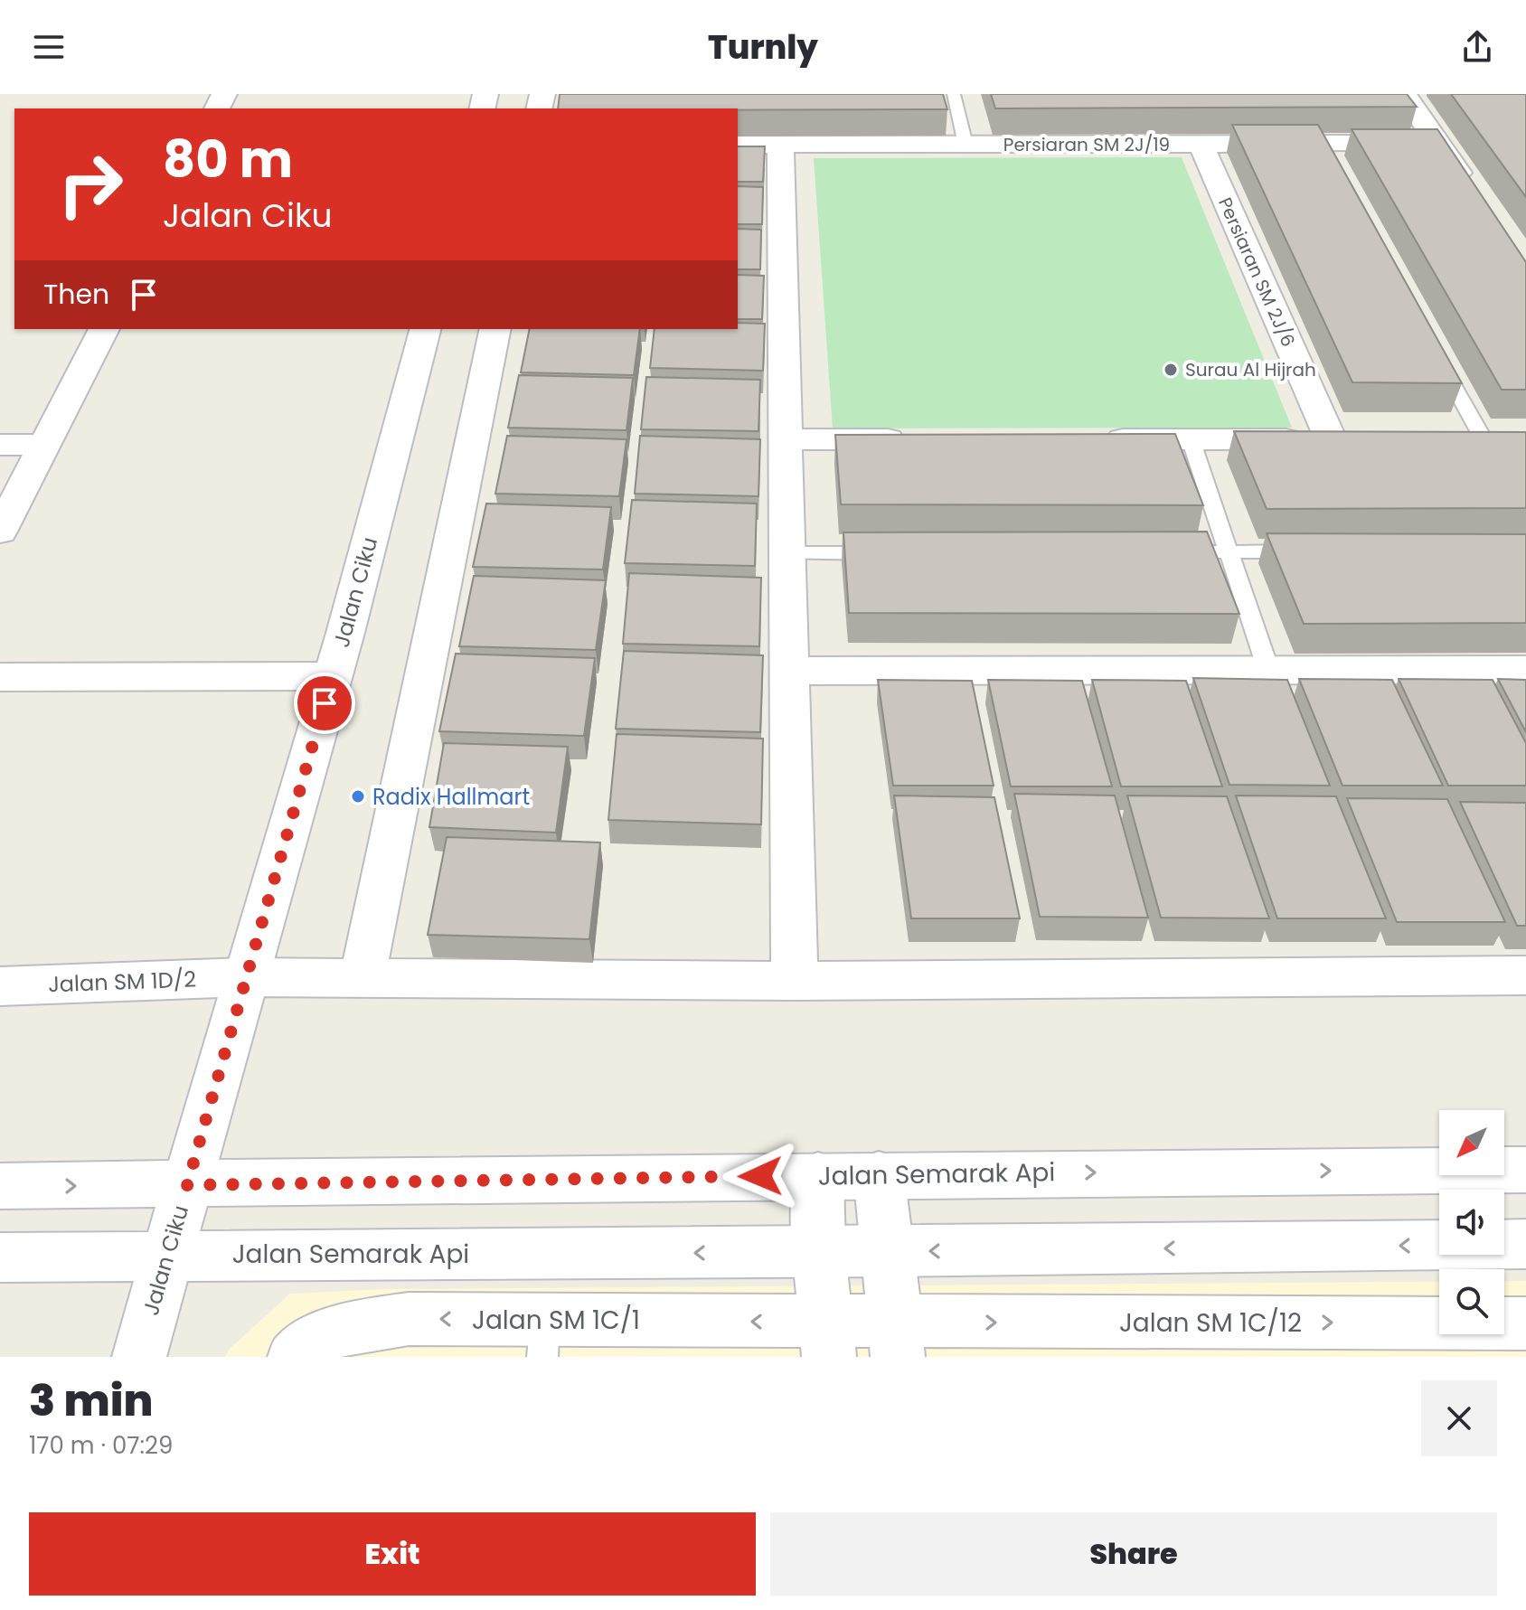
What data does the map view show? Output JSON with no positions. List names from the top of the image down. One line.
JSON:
{"streets":{"street":["Persiaran SM 2J/19","Persiaran SM 2J/6","Jalan Ciku","Jalan SM 1D/2","Jalan Semarak Api","Jalan SM 1C/1","Jalan SM 1C/12"]},"crossings":[["Persiaran SM 2J/19","Persiaran SM 2J/6"],["Jalan Ciku","Jalan SM 1D/2"],["Jalan Ciku","Jalan Semarak Api"],["Jalan SM 1C/1","Jalan SM 1C/12"]],"one_way":["Jalan SM 1C/1","Jalan SM 1C/12"],"places":["Surau Al Hijrah","Radix Hallmart"],"north":"bottom left","page":{"header":"Turnly","turn":["80 m","Jalan Ciku"],"then":"Then","heading":["3 min","170 m · 07:29"],"buttons":["Exit","Share"]}}
